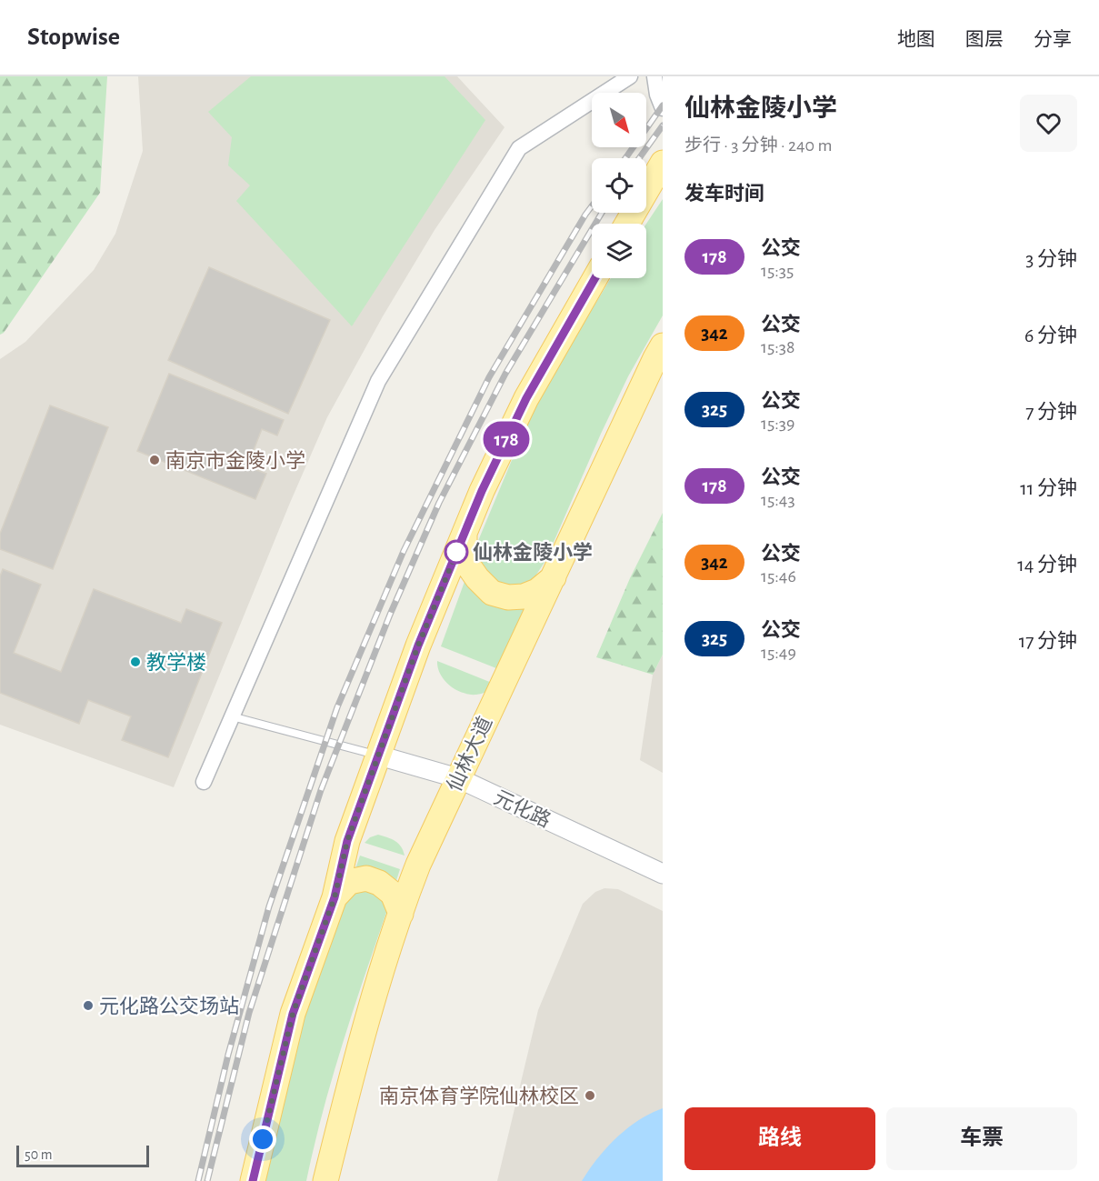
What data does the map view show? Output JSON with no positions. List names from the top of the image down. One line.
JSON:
{"streets":{"main road":["仙林大道"],"street":["元化路"]},"crossings":[["仙林大道","元化路"]],"places":["南京市金陵小学","仙林金陵小学","教学楼","元化路公交场站","南京体育学院仙林校区"],"lines":["bus line 178"],"scale_bar":"50 m","north":"bottom right","page":{"header":"Stopwise","nav":["地图","图层","分享"],"on_map":"178","heading":[["仙林金陵小学","步行 · 3 分钟 · 240 m"],"发车时间"],"list":[{"mark":"178","name":"公交","note":"15:35","value":"3 分钟"},{"mark":"342","name":"公交","note":"15:38","value":"6 分钟"},{"mark":"325","name":"公交","note":"15:39","value":"7 分钟"},{"mark":"178","name":"公交","note":"15:43","value":"11 分钟"},{"mark":"342","name":"公交","note":"15:46","value":"14 分钟"},{"mark":"325","name":"公交","note":"15:49","value":"17 分钟"}],"buttons":["路线","车票"],"scale":"50 m"}}
